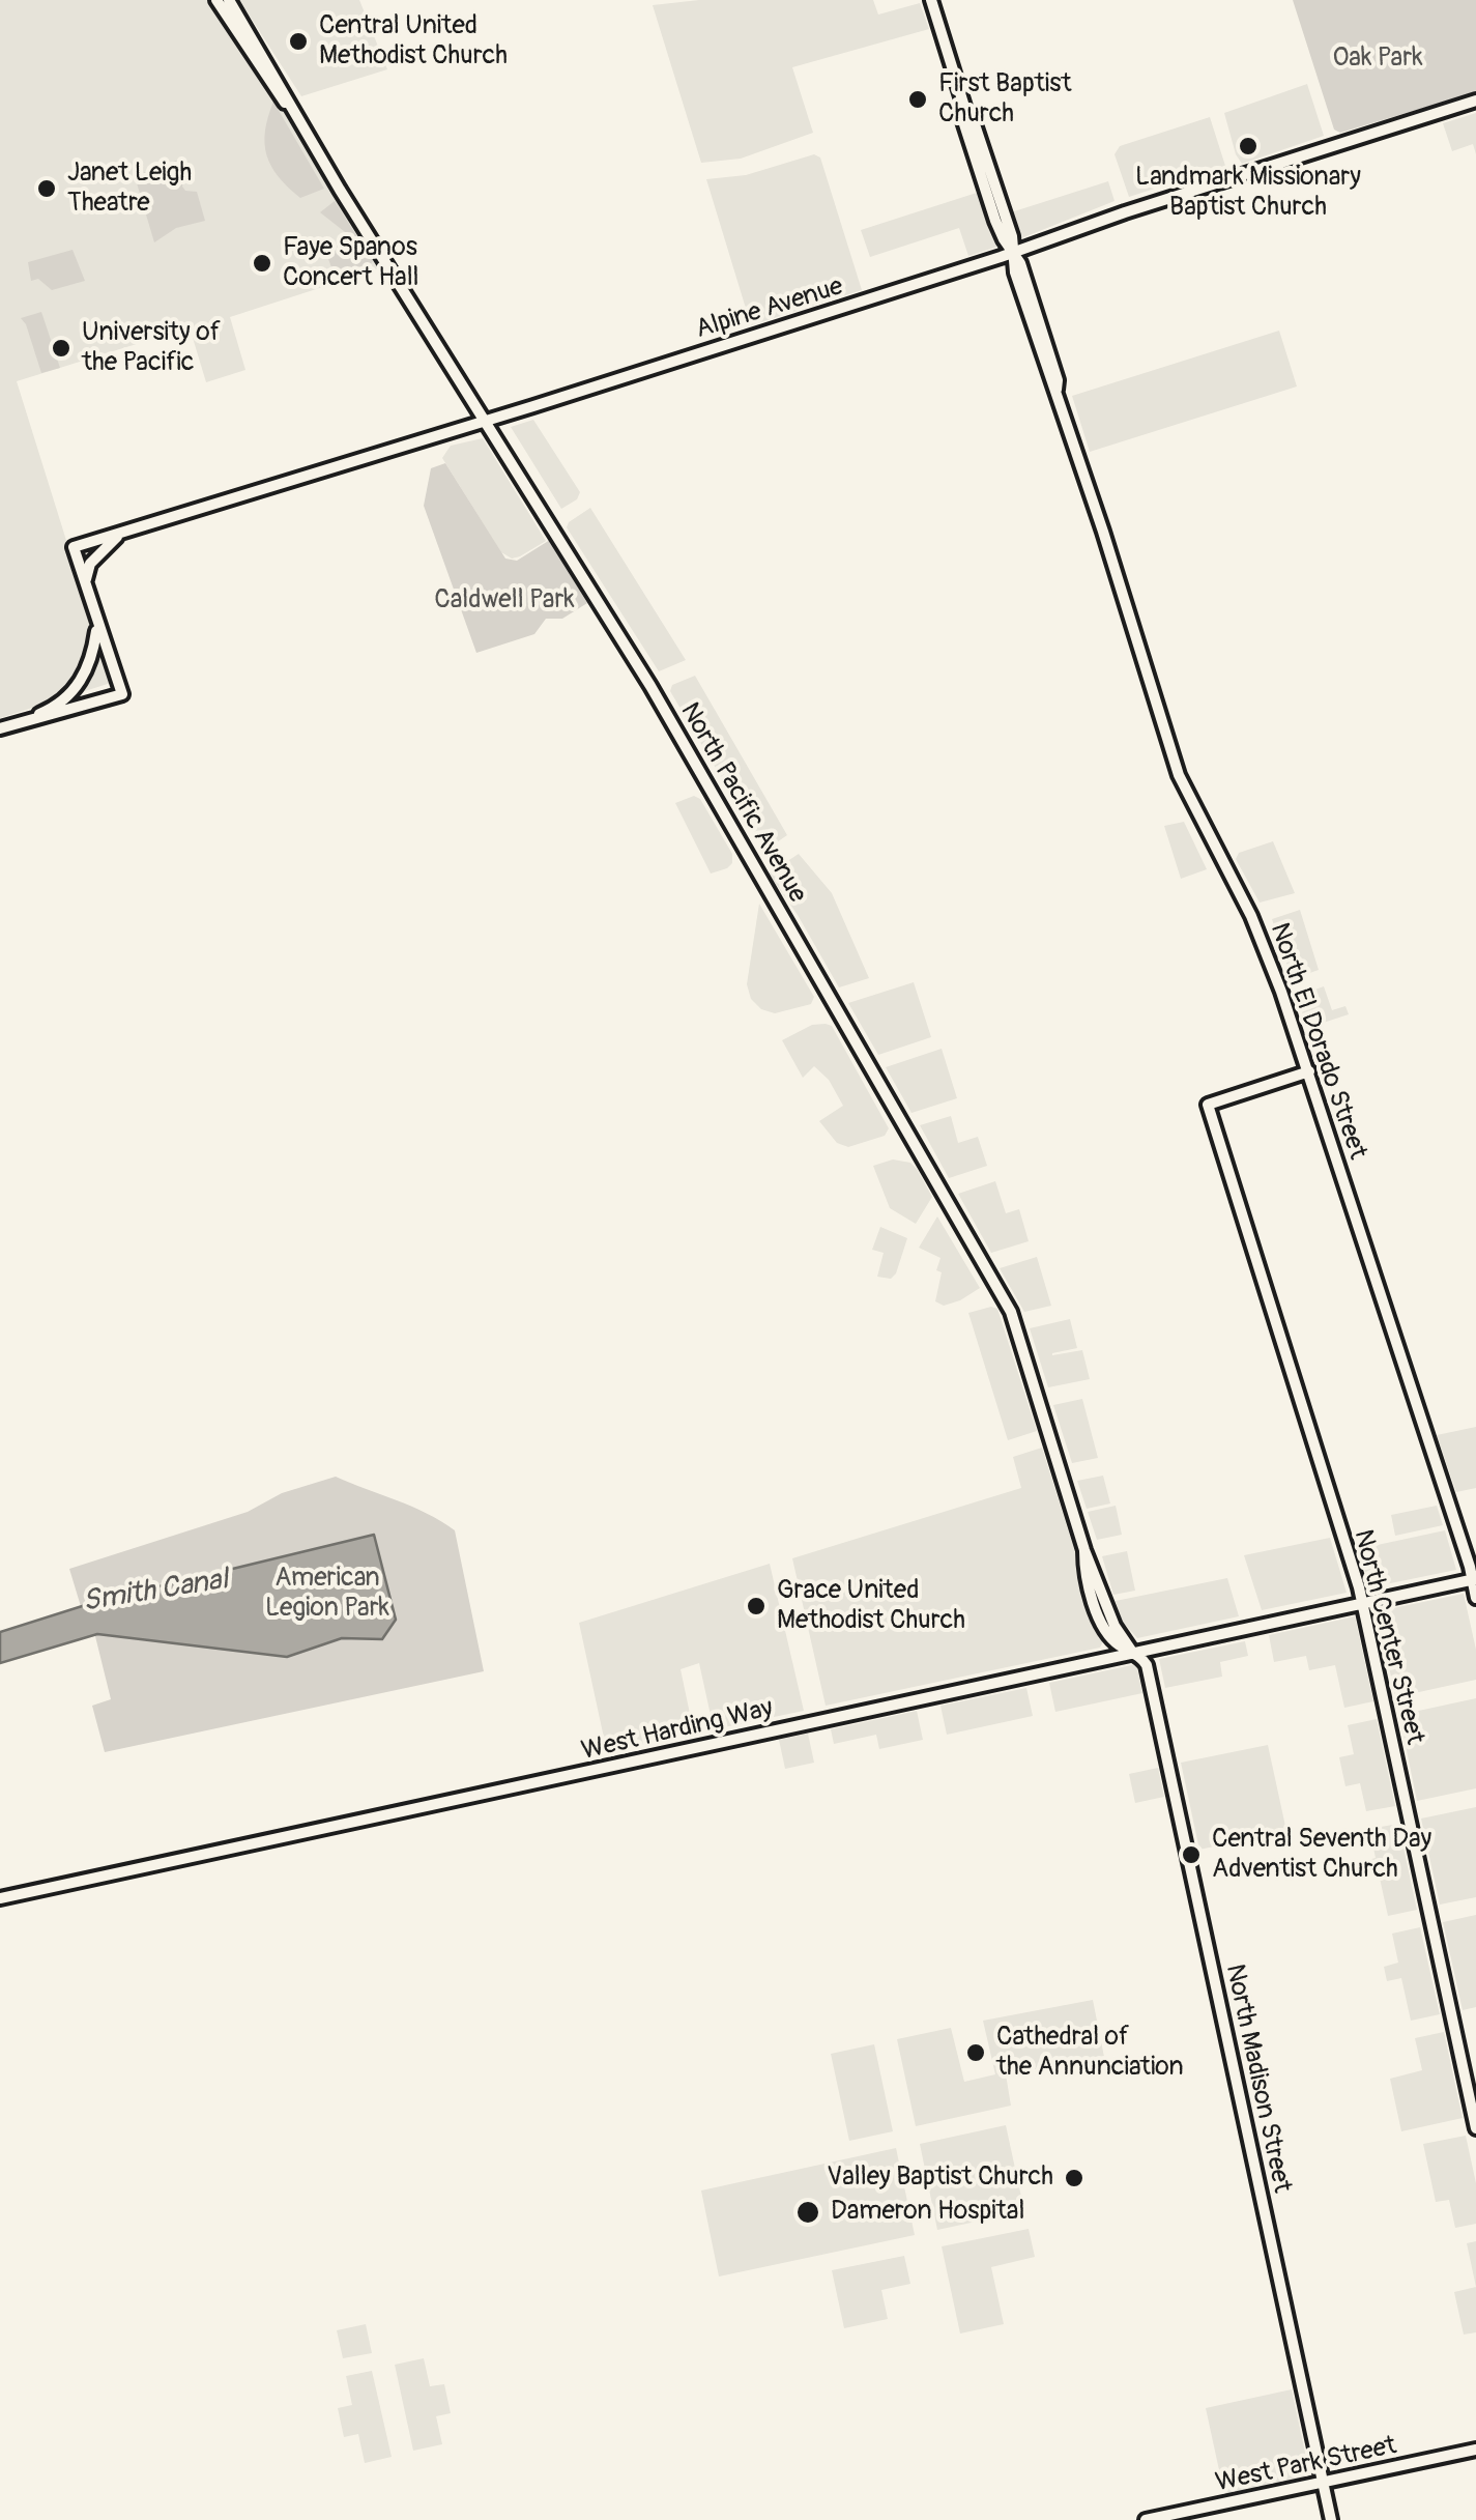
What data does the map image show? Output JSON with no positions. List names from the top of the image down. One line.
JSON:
{"streets":{"street":["Alpine Avenue","North Pacific Avenue","North El Dorado Street","North Center Street","West Harding Way","North Madison Street","West Park Street"]},"crossings":[["Alpine Avenue","North Pacific Avenue"],["Alpine Avenue","North El Dorado Street"],["North Pacific Avenue","West Harding Way"],["North Pacific Avenue","North Madison Street"],["North El Dorado Street","North Center Street"],["North El Dorado Street","West Harding Way"],["North Center Street","West Harding Way"],["West Harding Way","North Madison Street"],["North Madison Street","West Park Street"]],"water":["Smith Canal"],"parks":["Oak Park","Caldwell Park","American Legion Park"],"places":["Central United Methodist Church","First Baptist Church","Landmark Missionary Baptist Church","Janet Leigh Theatre","Faye Spanos Concert Hall","University of the Pacific","Grace United Methodist Church","Central Seventh Day Adventist Church","Cathedral of the Annunciation","Valley Baptist Church","Dameron Hospital"]}
